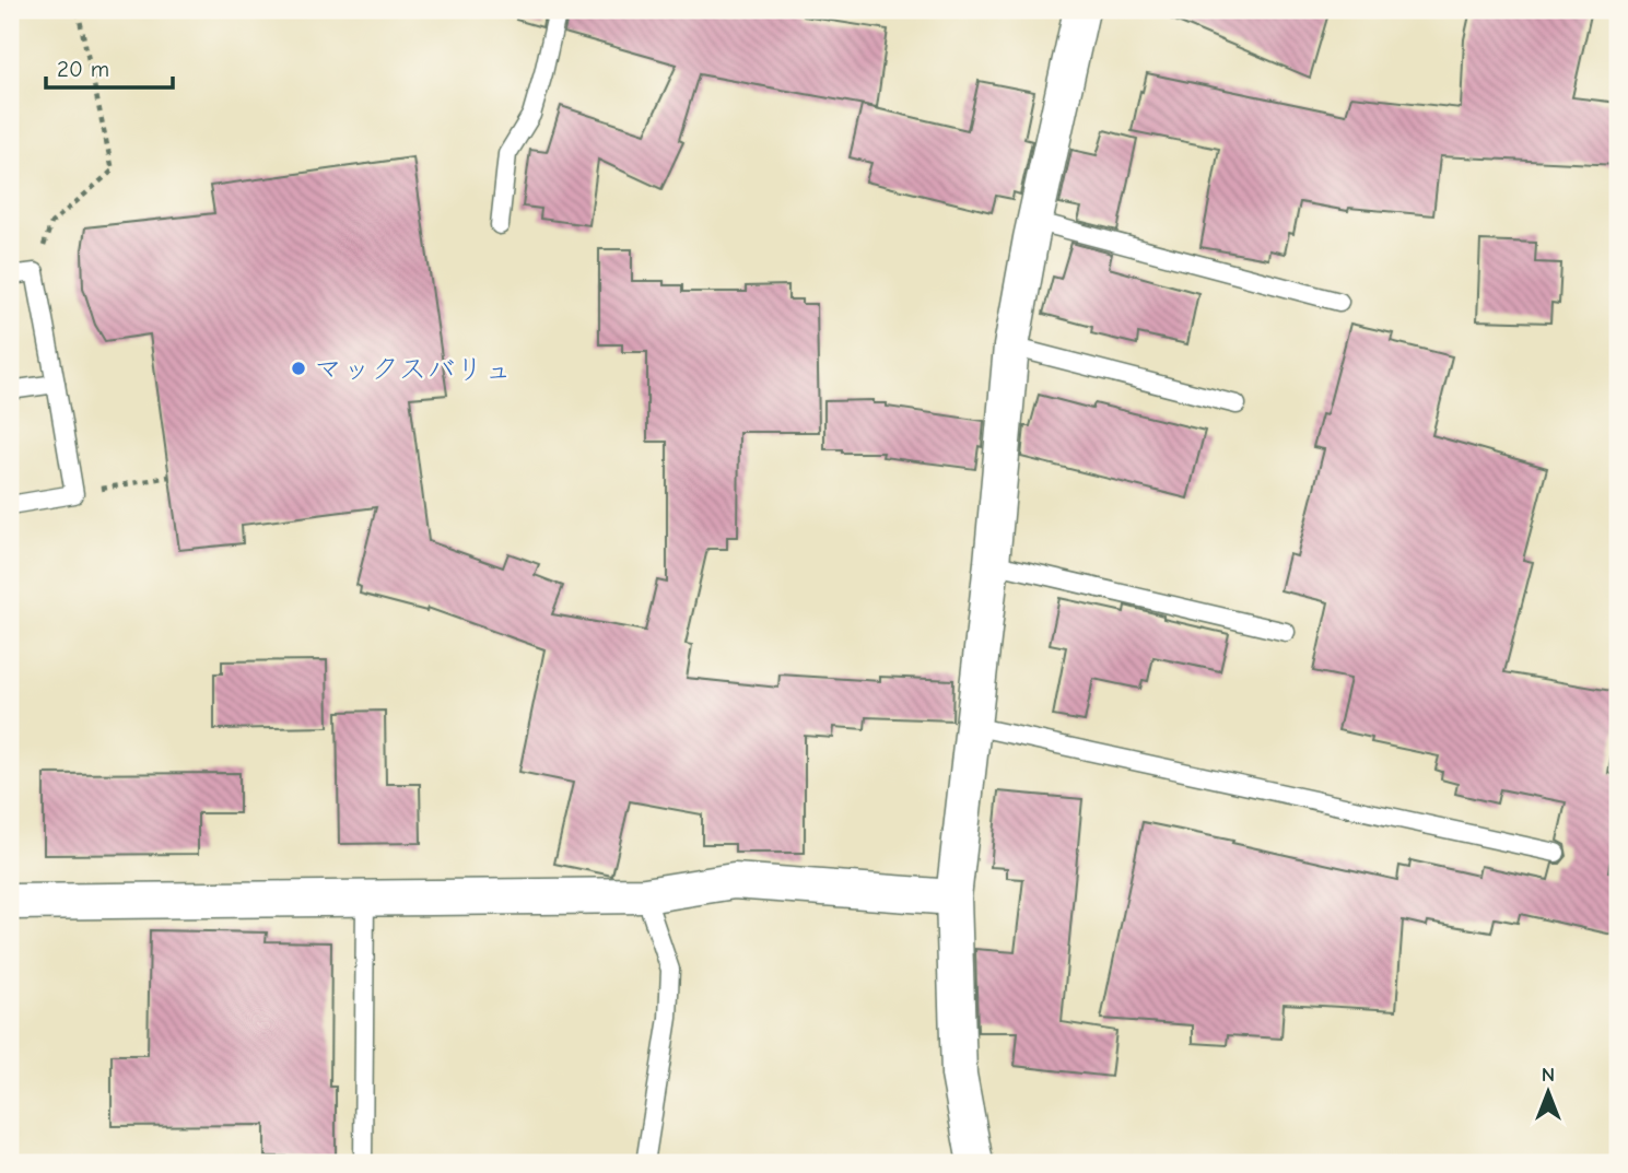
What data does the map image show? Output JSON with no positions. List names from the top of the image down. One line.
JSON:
{"places":["マックスバリュ"],"scale_bar":"20 m","north":"top"}
